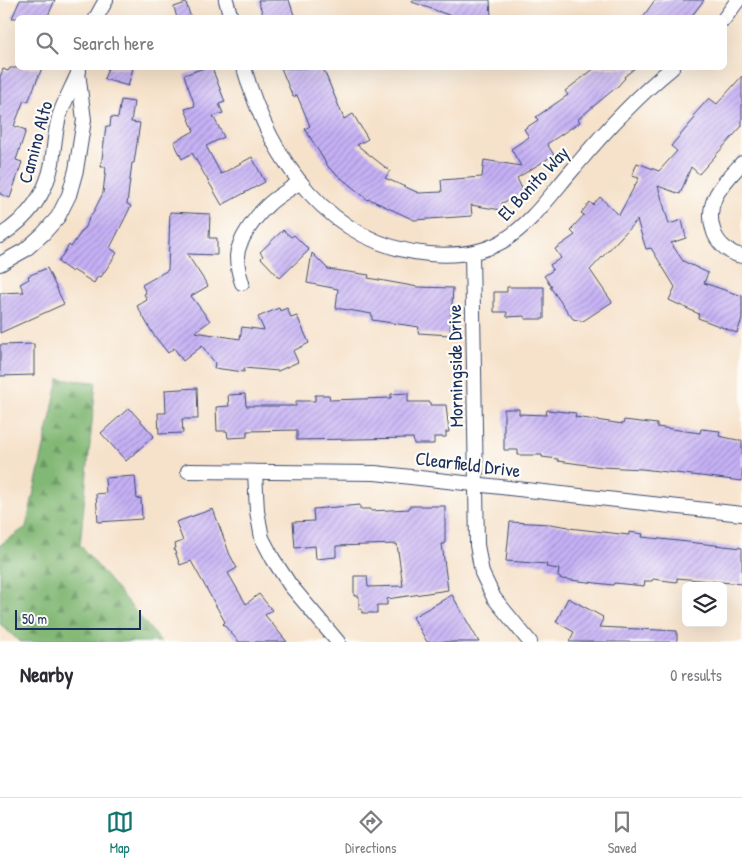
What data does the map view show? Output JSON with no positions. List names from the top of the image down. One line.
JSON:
{"streets":{"street":["Camino Alto","El Bonito Way","Morningside Drive","Clearfield Drive"]},"crossings":[["El Bonito Way","Morningside Drive"],["Morningside Drive","Clearfield Drive"]],"scale_bar":"50 m","page":{"search":"Search here","scale":"50 m","heading":["Nearby","0 results"],"nav":["Map","Directions","Saved"]}}
